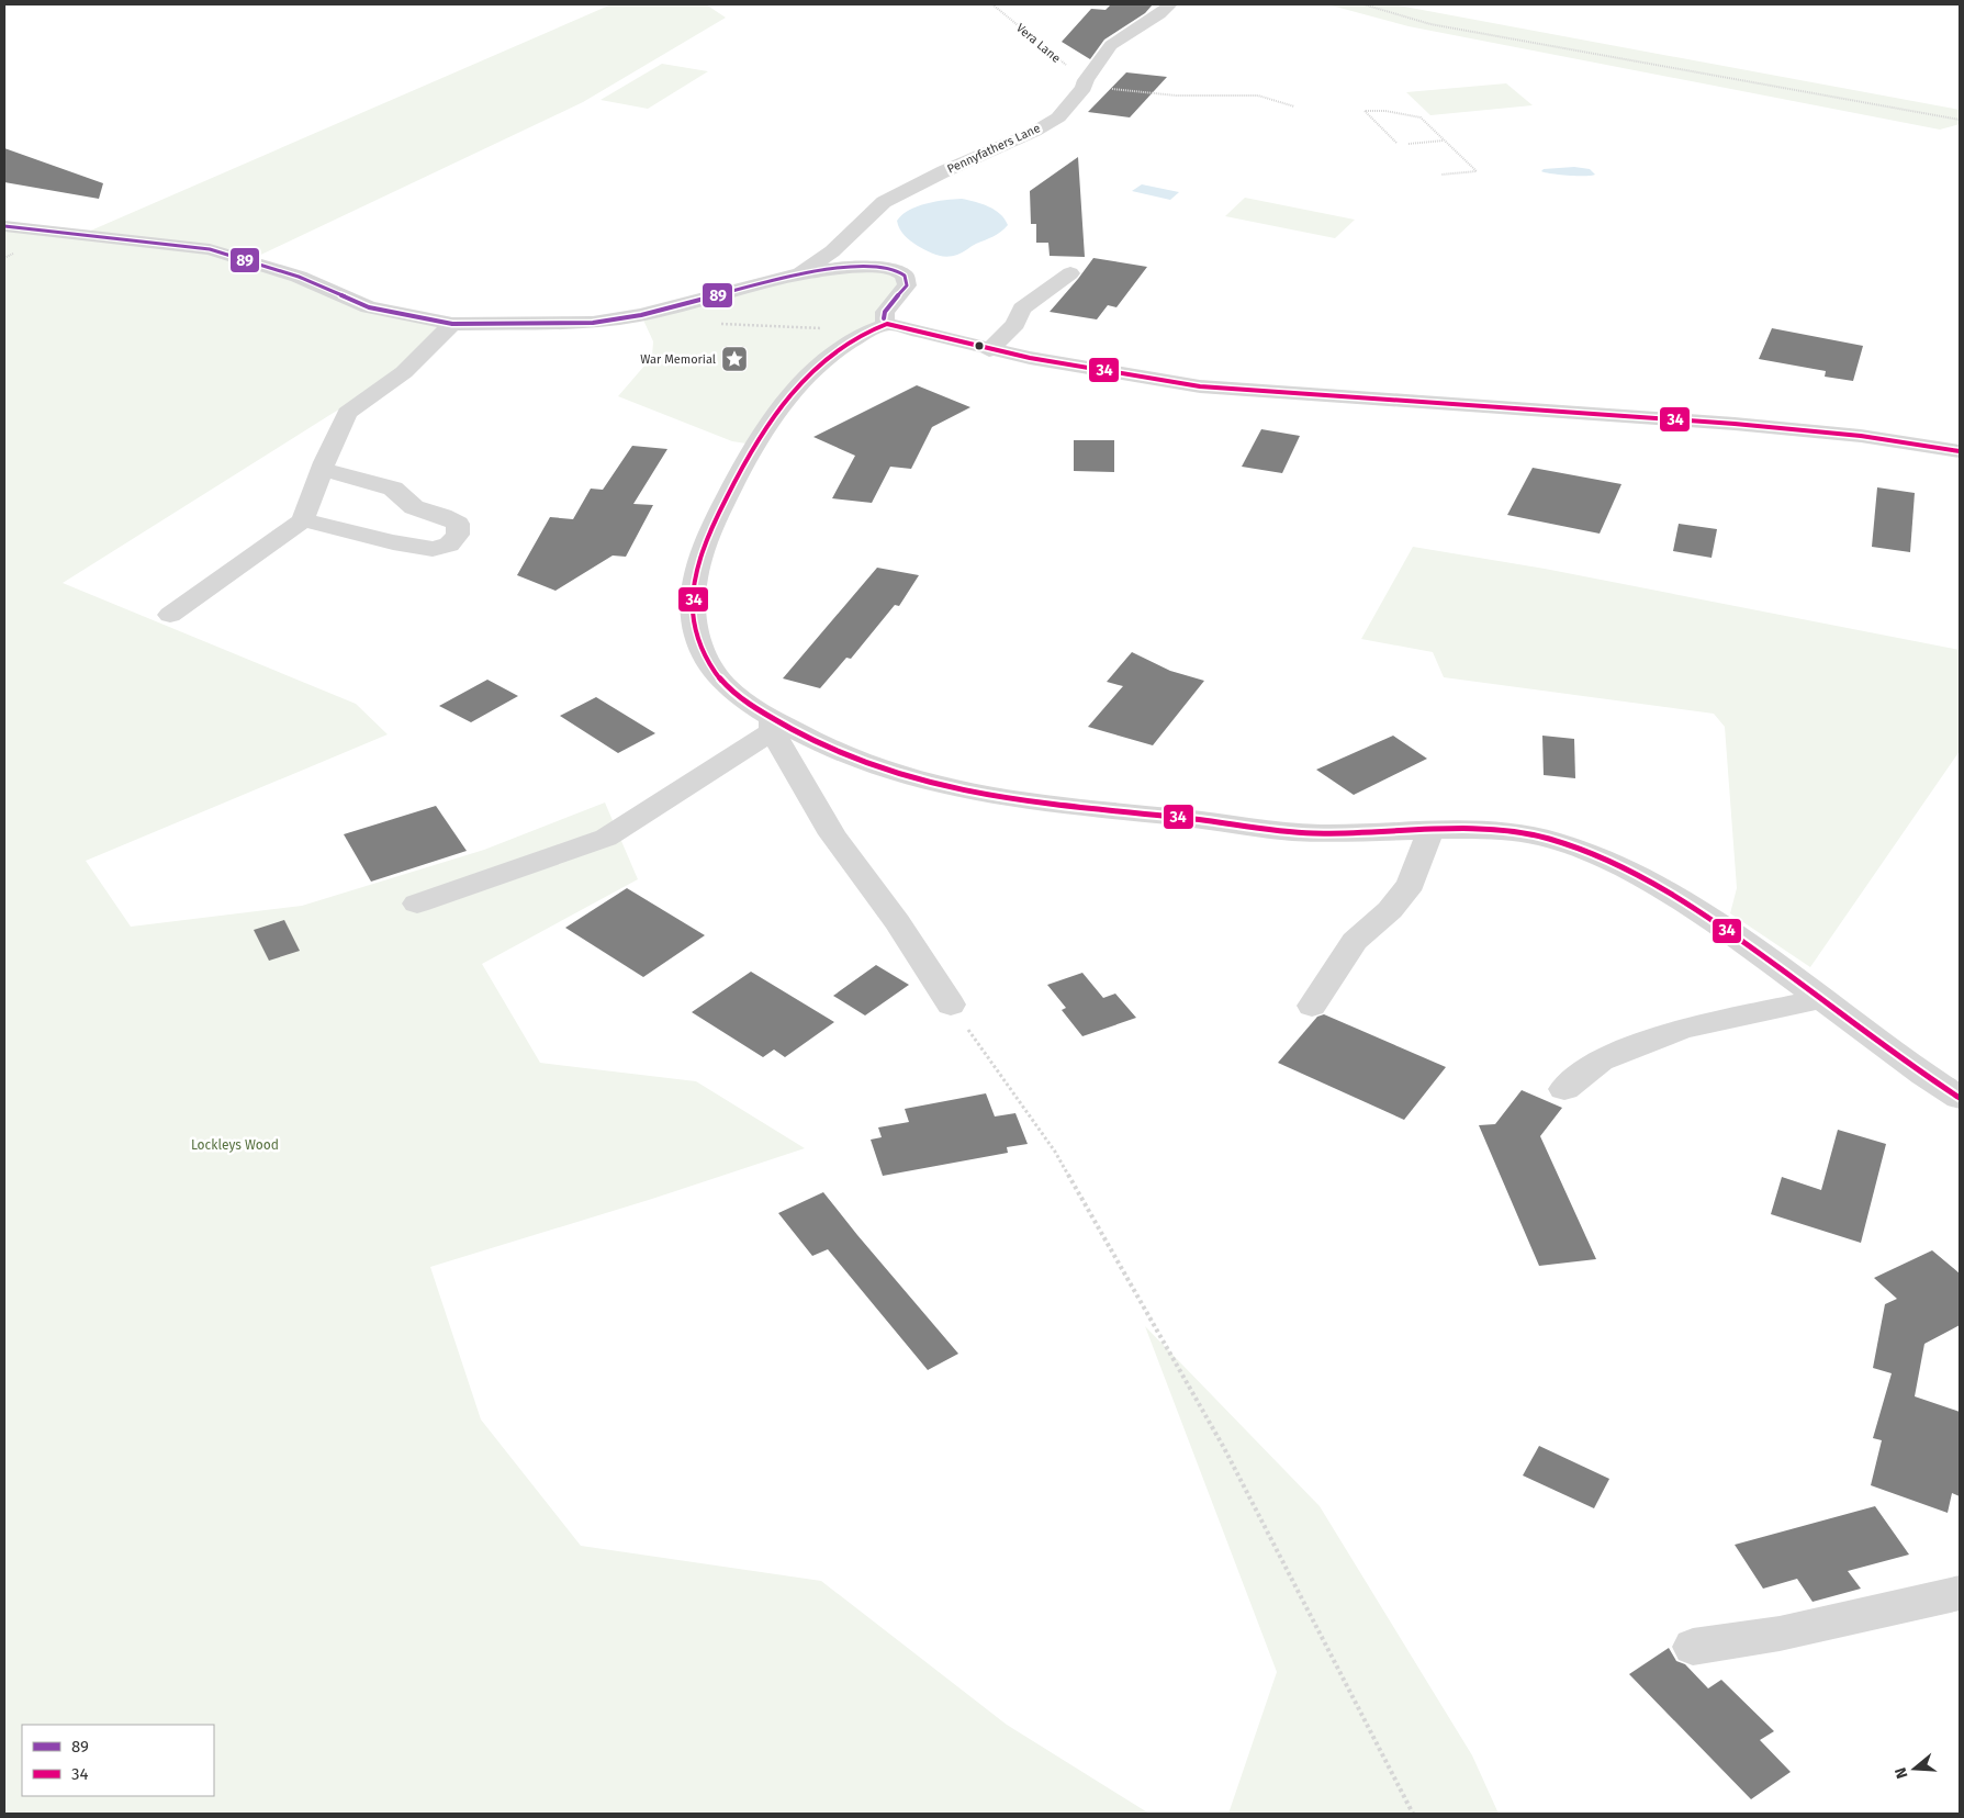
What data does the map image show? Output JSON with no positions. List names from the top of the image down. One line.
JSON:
{"streets":{"street":["Pennyfathers Lane"],"path":["Vera Lane"]},"crossings":[["Vera Lane","Pennyfathers Lane"]],"parks":["Lockleys Wood"],"places":{"place":["War Memorial"]},"lines":["transit line 89","transit line 34"],"legend":["89","34"],"north":"left"}
